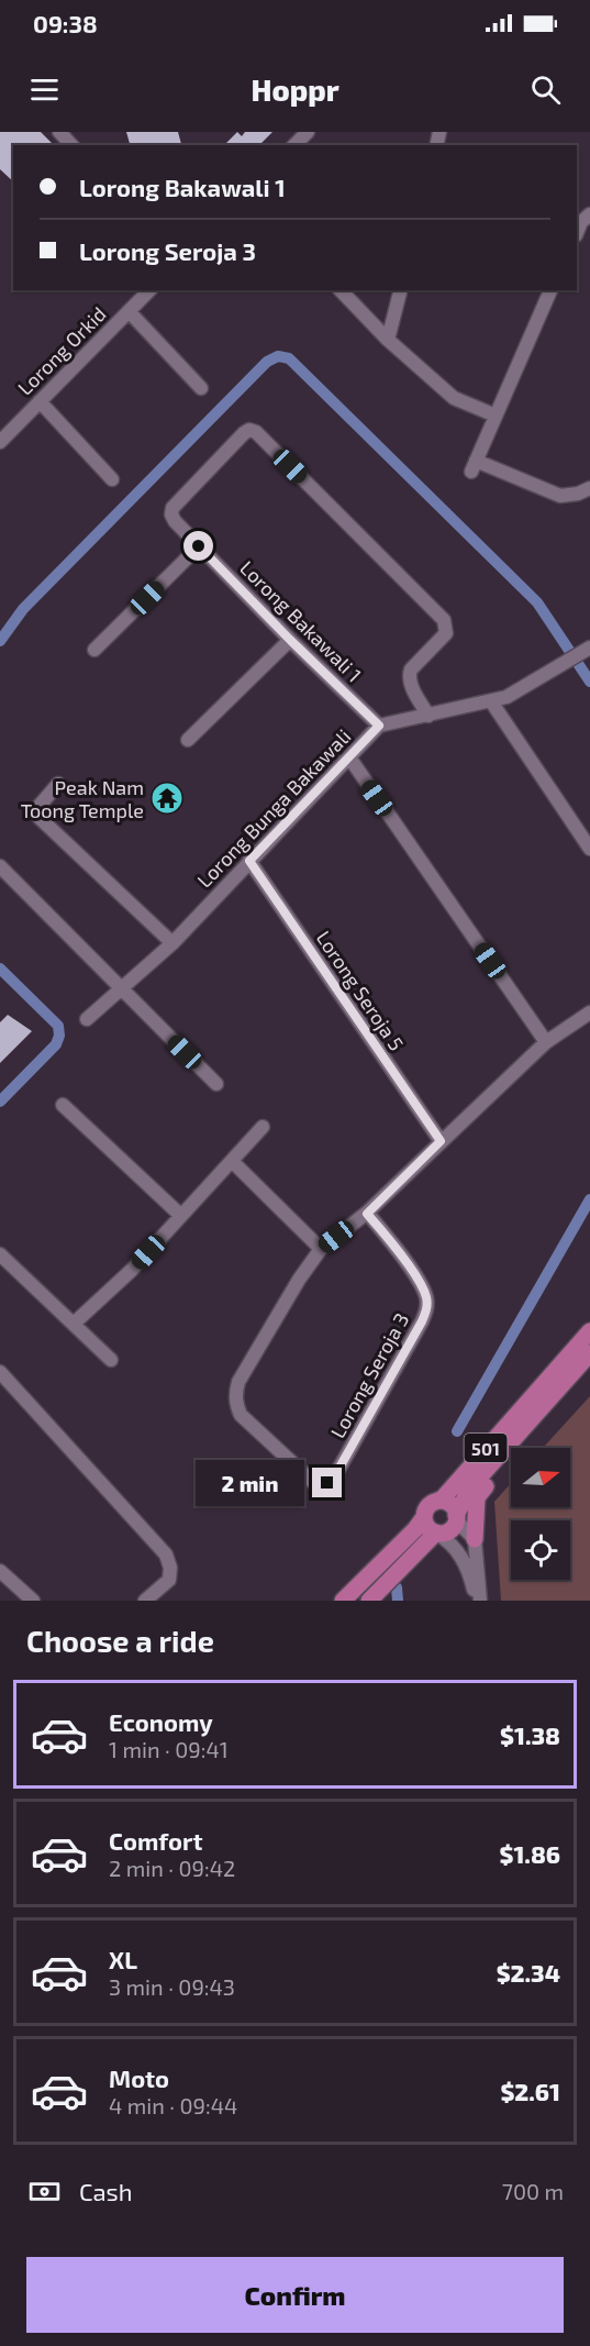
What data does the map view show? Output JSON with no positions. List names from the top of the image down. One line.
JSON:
{"streets":{"main road":["501"],"street":["Lorong Orkid","Lorong Bakawali 1","Lorong Bunga Bakawali","Lorong Seroja 5","Lorong Seroja 3"]},"crossings":[["Lorong Bakawali 1","Lorong Bunga Bakawali"],["Lorong Bunga Bakawali","Lorong Seroja 5"],["Lorong Seroja 5","Lorong Seroja 3"]],"places":{"temple":["Peak Nam Toong Temple"]},"north":"right","page":{"status":"09:38","header":"Hoppr","banner":["Lorong Bakawali 1","Lorong Seroja 3"],"bubble":"2 min","heading":"Choose a ride","list":[{"name":"Economy","note":"1 min · 09:41","value":"$1.38"},{"name":"Comfort","note":"2 min · 09:42","value":"$1.86"},{"name":"XL","note":"3 min · 09:43","value":"$2.34"},{"name":"Moto","note":"4 min · 09:44","value":"$2.61"}],"pay":["Cash","700 m"],"buttons":"Confirm"}}
